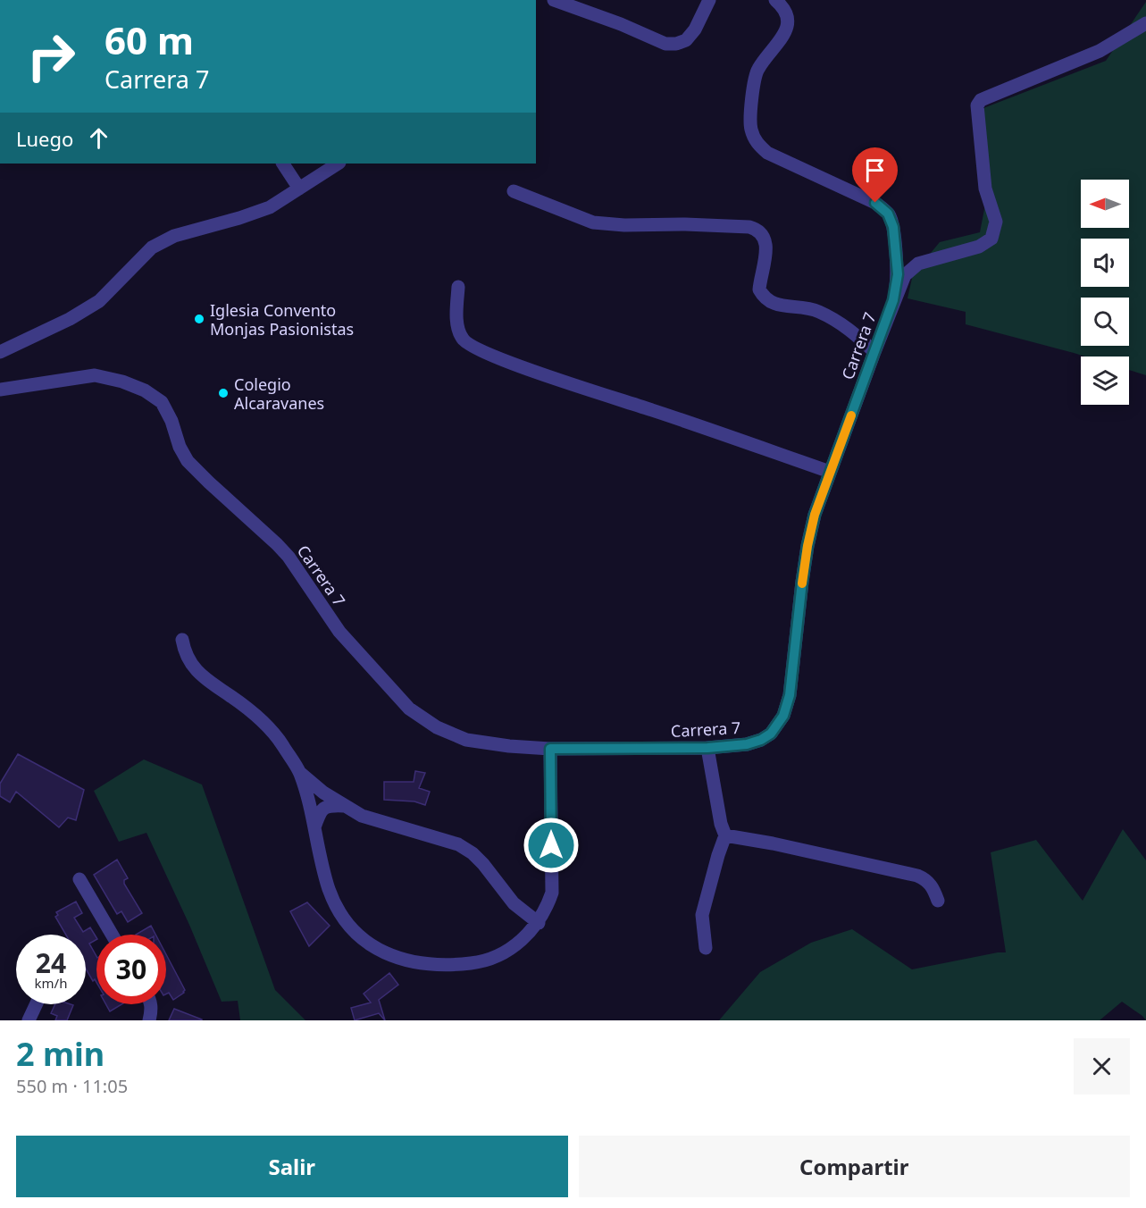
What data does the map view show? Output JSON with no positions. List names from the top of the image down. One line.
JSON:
{"streets":{"street":["Carrera 7"]},"places":["Iglesia Convento Monjas Pasionistas","Colegio Alcaravanes"],"north":"left","page":{"turn":["60 m","Carrera 7"],"then":"Luego","speed":"24 km/h","limit":"30","heading":["2 min","550 m · 11:05"],"buttons":["Salir","Compartir"]}}
